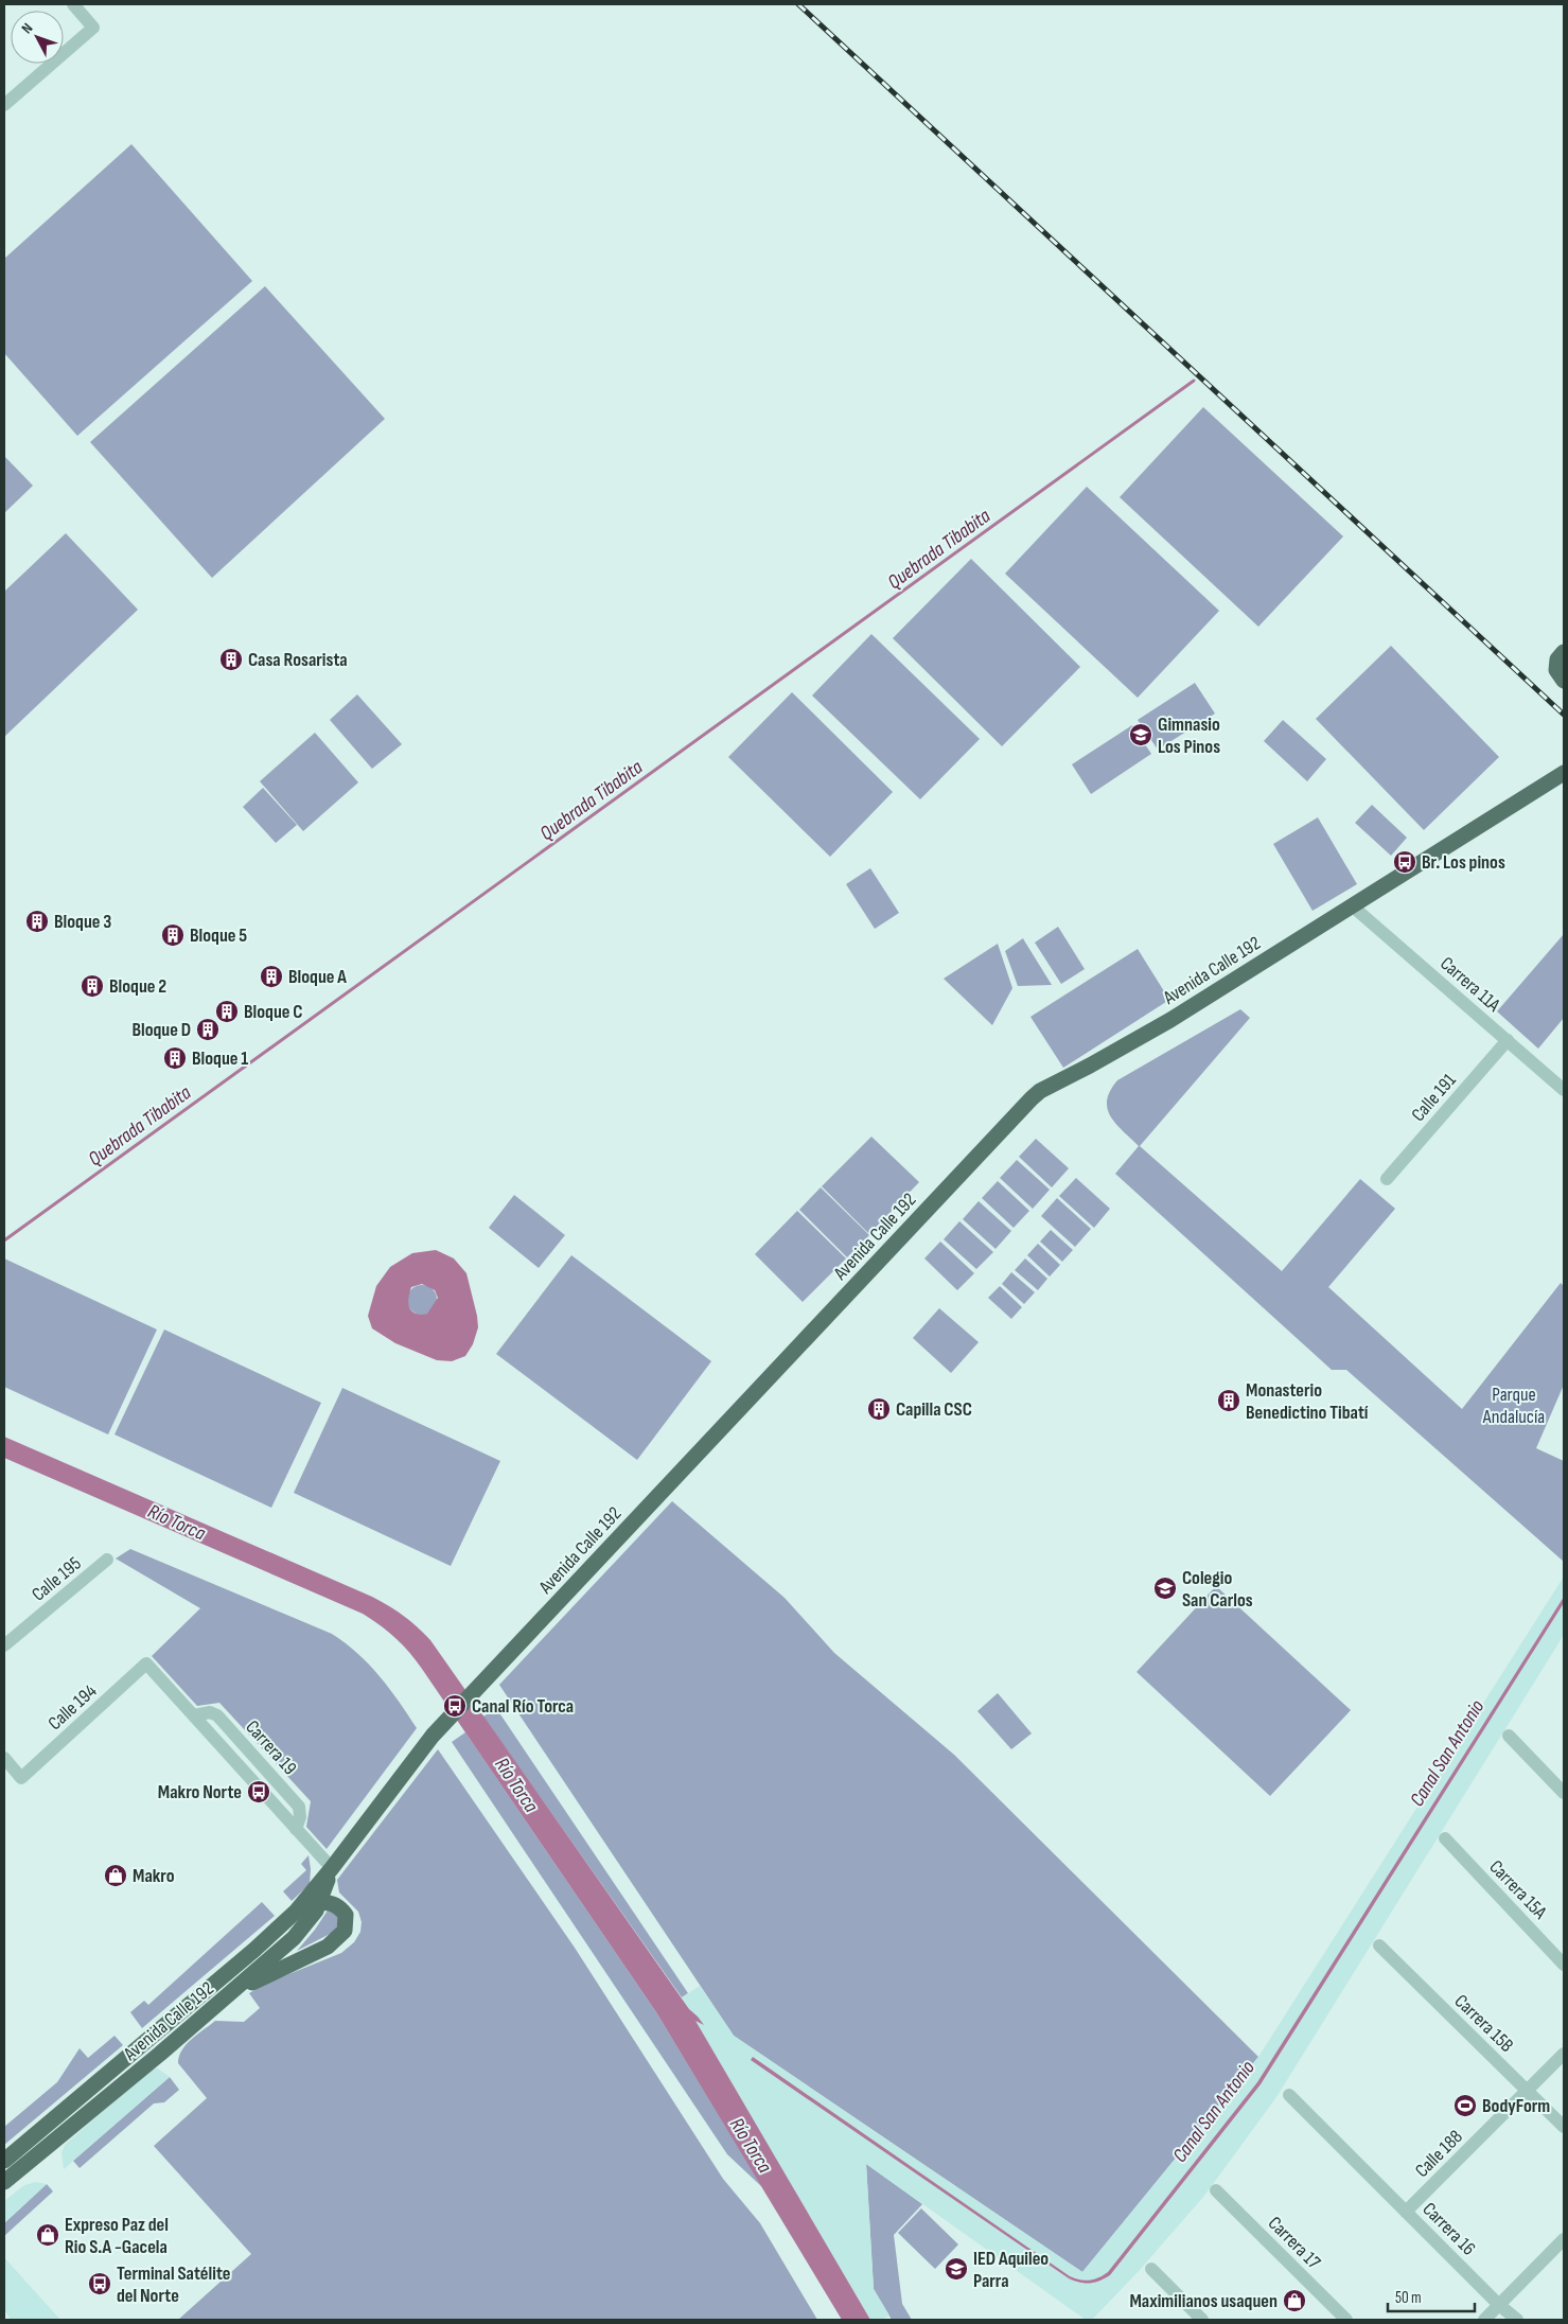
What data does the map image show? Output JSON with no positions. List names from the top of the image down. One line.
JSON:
{"streets":{"main road":["Avenida Calle 192"],"street":["Carrera 11A","Calle 191","Calle 195","Calle 194","Carrera 19","Carrera 15A","Carrera 15B","Calle 188","Carrera 16","Carrera 17"]},"crossings":[["Avenida Calle 192","Carrera 11A"],["Avenida Calle 192","Carrera 19"],["Carrera 11A","Calle 191"],["Calle 194","Carrera 19"],["Carrera 15B","Calle 188"],["Calle 188","Carrera 16"]],"water":["Quebrada Tibabita","Río Torca","Canal San Antonio"],"parks":["Parque Andalucía"],"places":{"building":["Casa Rosarista","Bloque 3","Bloque 5","Bloque A","Bloque 2","Bloque C","Bloque D","Bloque 1","Monasterio Benedictino Tibatí","Capilla CSC"],"school or university":["Gimnasio Los Pinos","Colegio San Carlos","IED Aquileo Parra"],"bus stop":["Br. Los pinos","Canal Río Torca","Makro Norte","Terminal Satélite del Norte"],"shop":["Makro","Expreso Paz del Rio S.A -Gacela","Maximilianos usaquen"],"sports":["BodyForm"]},"scale_bar":"50 m","north":"top left"}
